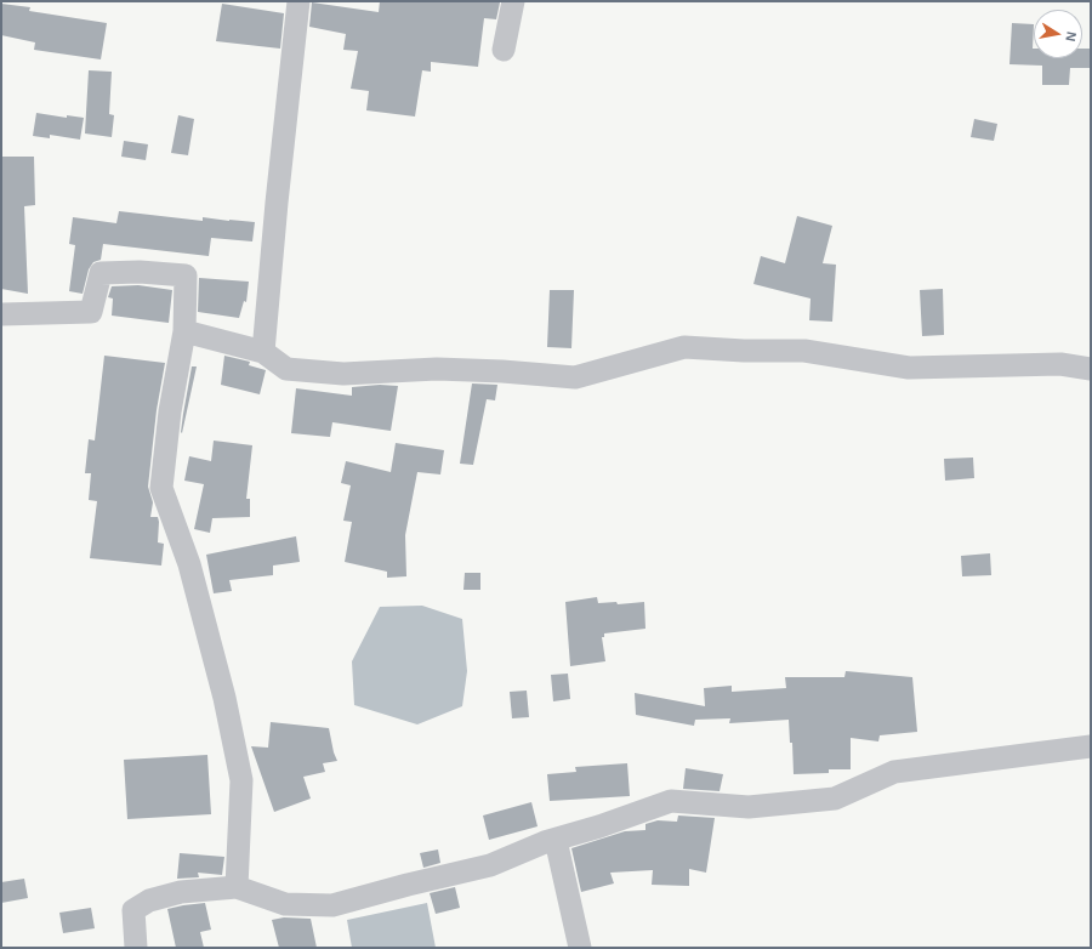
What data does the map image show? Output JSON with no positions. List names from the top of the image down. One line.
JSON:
{"north":"right"}
